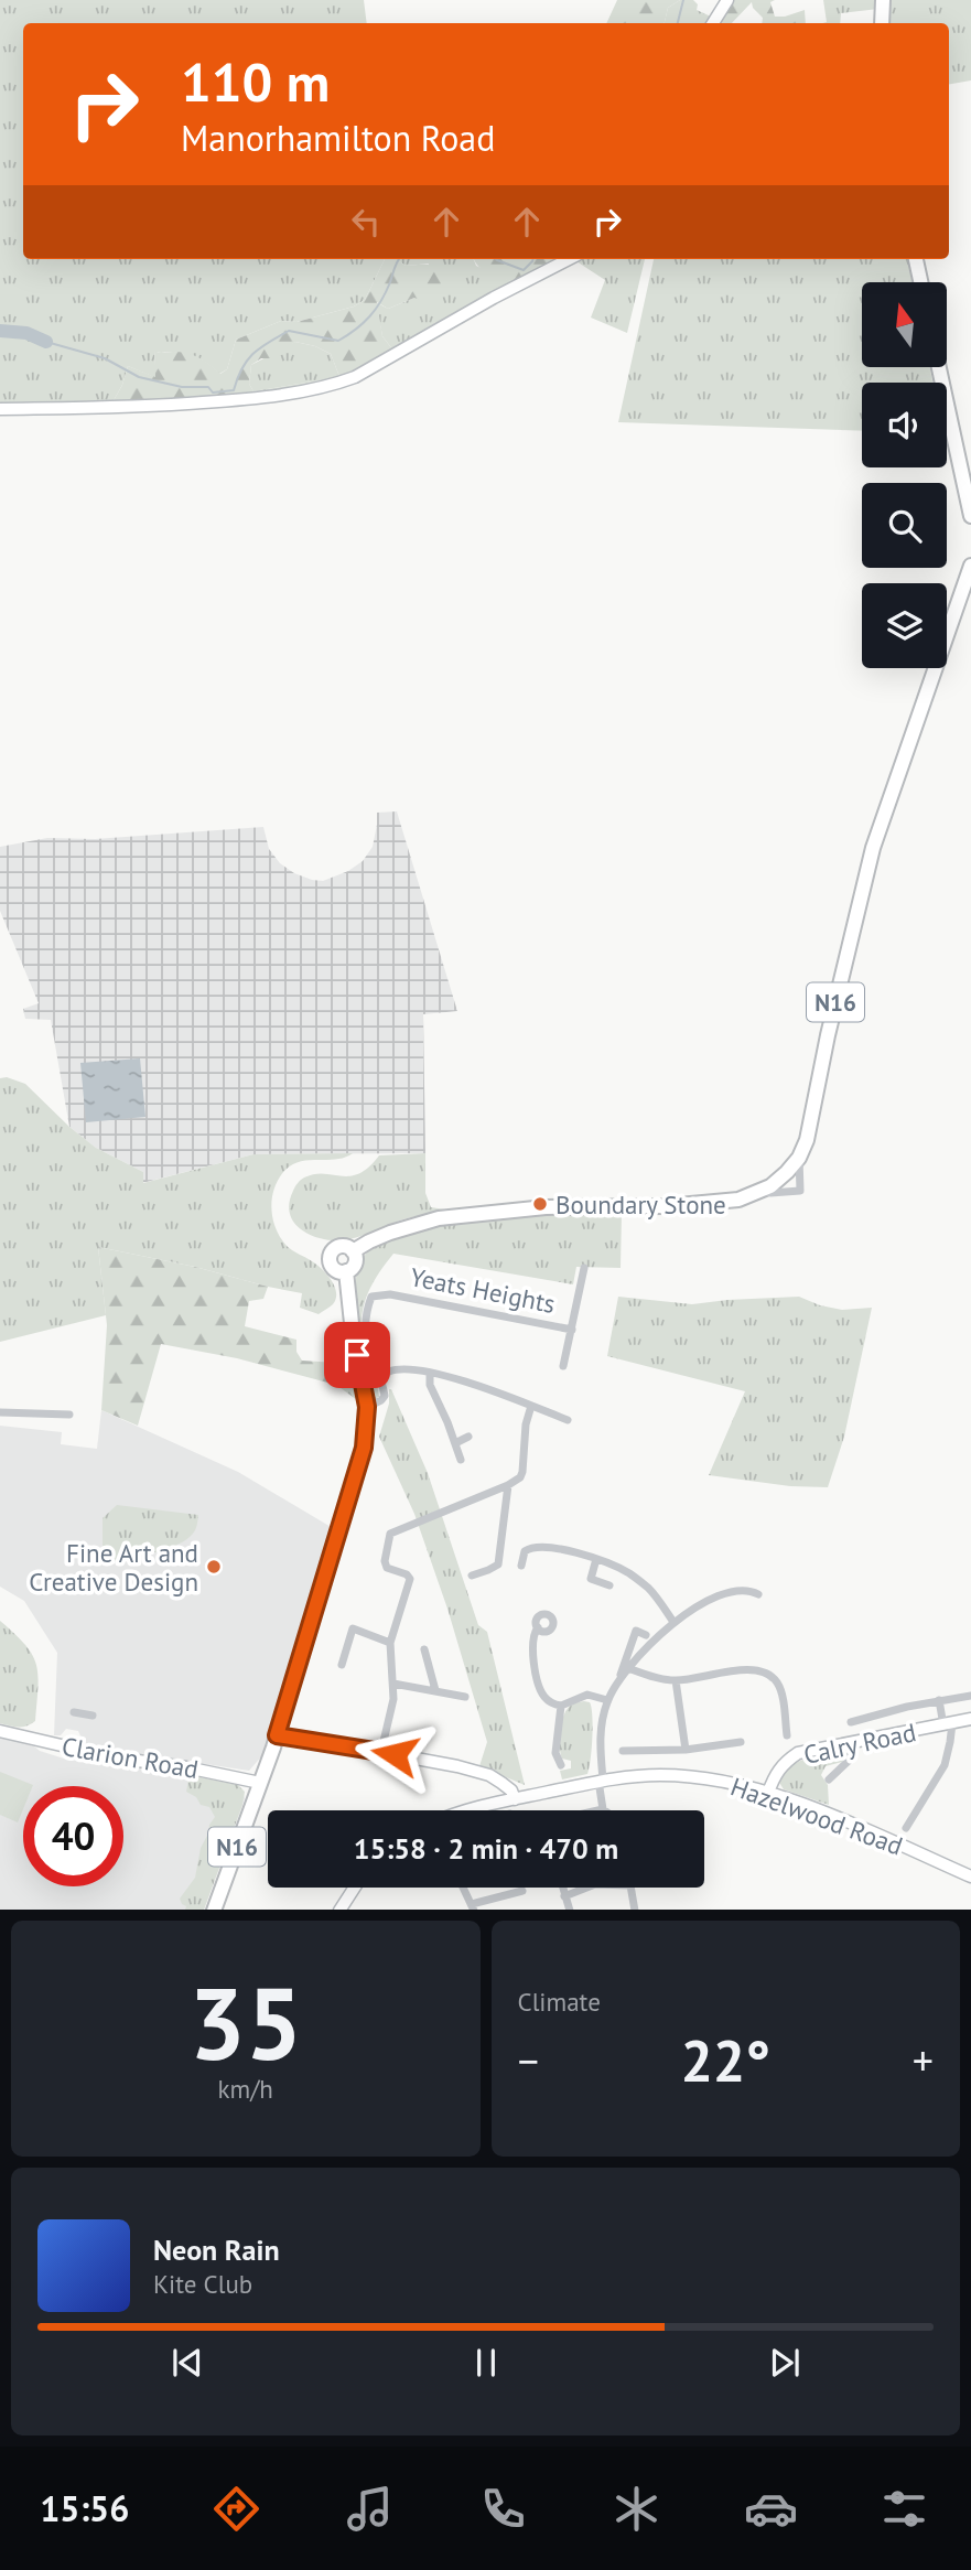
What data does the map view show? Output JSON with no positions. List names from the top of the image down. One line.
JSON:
{"streets":{"highway":["N16"],"street":["Yeats Heights","Calry Road","Clarion Road","Hazelwood Road"]},"crossings":[["N16","Yeats Heights"],["N16","Clarion Road"],["Calry Road","Hazelwood Road"]],"places":["Boundary Stone","Fine Art and Creative Design"],"north":"top","page":{"turn":["110 m","Manorhamilton Road"],"limit":"40","trip":"15:58 · 2 min · 470 m","tile":[["35","km/h"],"Climate"],"heat":["−","22°","+"],"song":["Neon Rain","Kite Club"],"tabs":"15:56"}}
